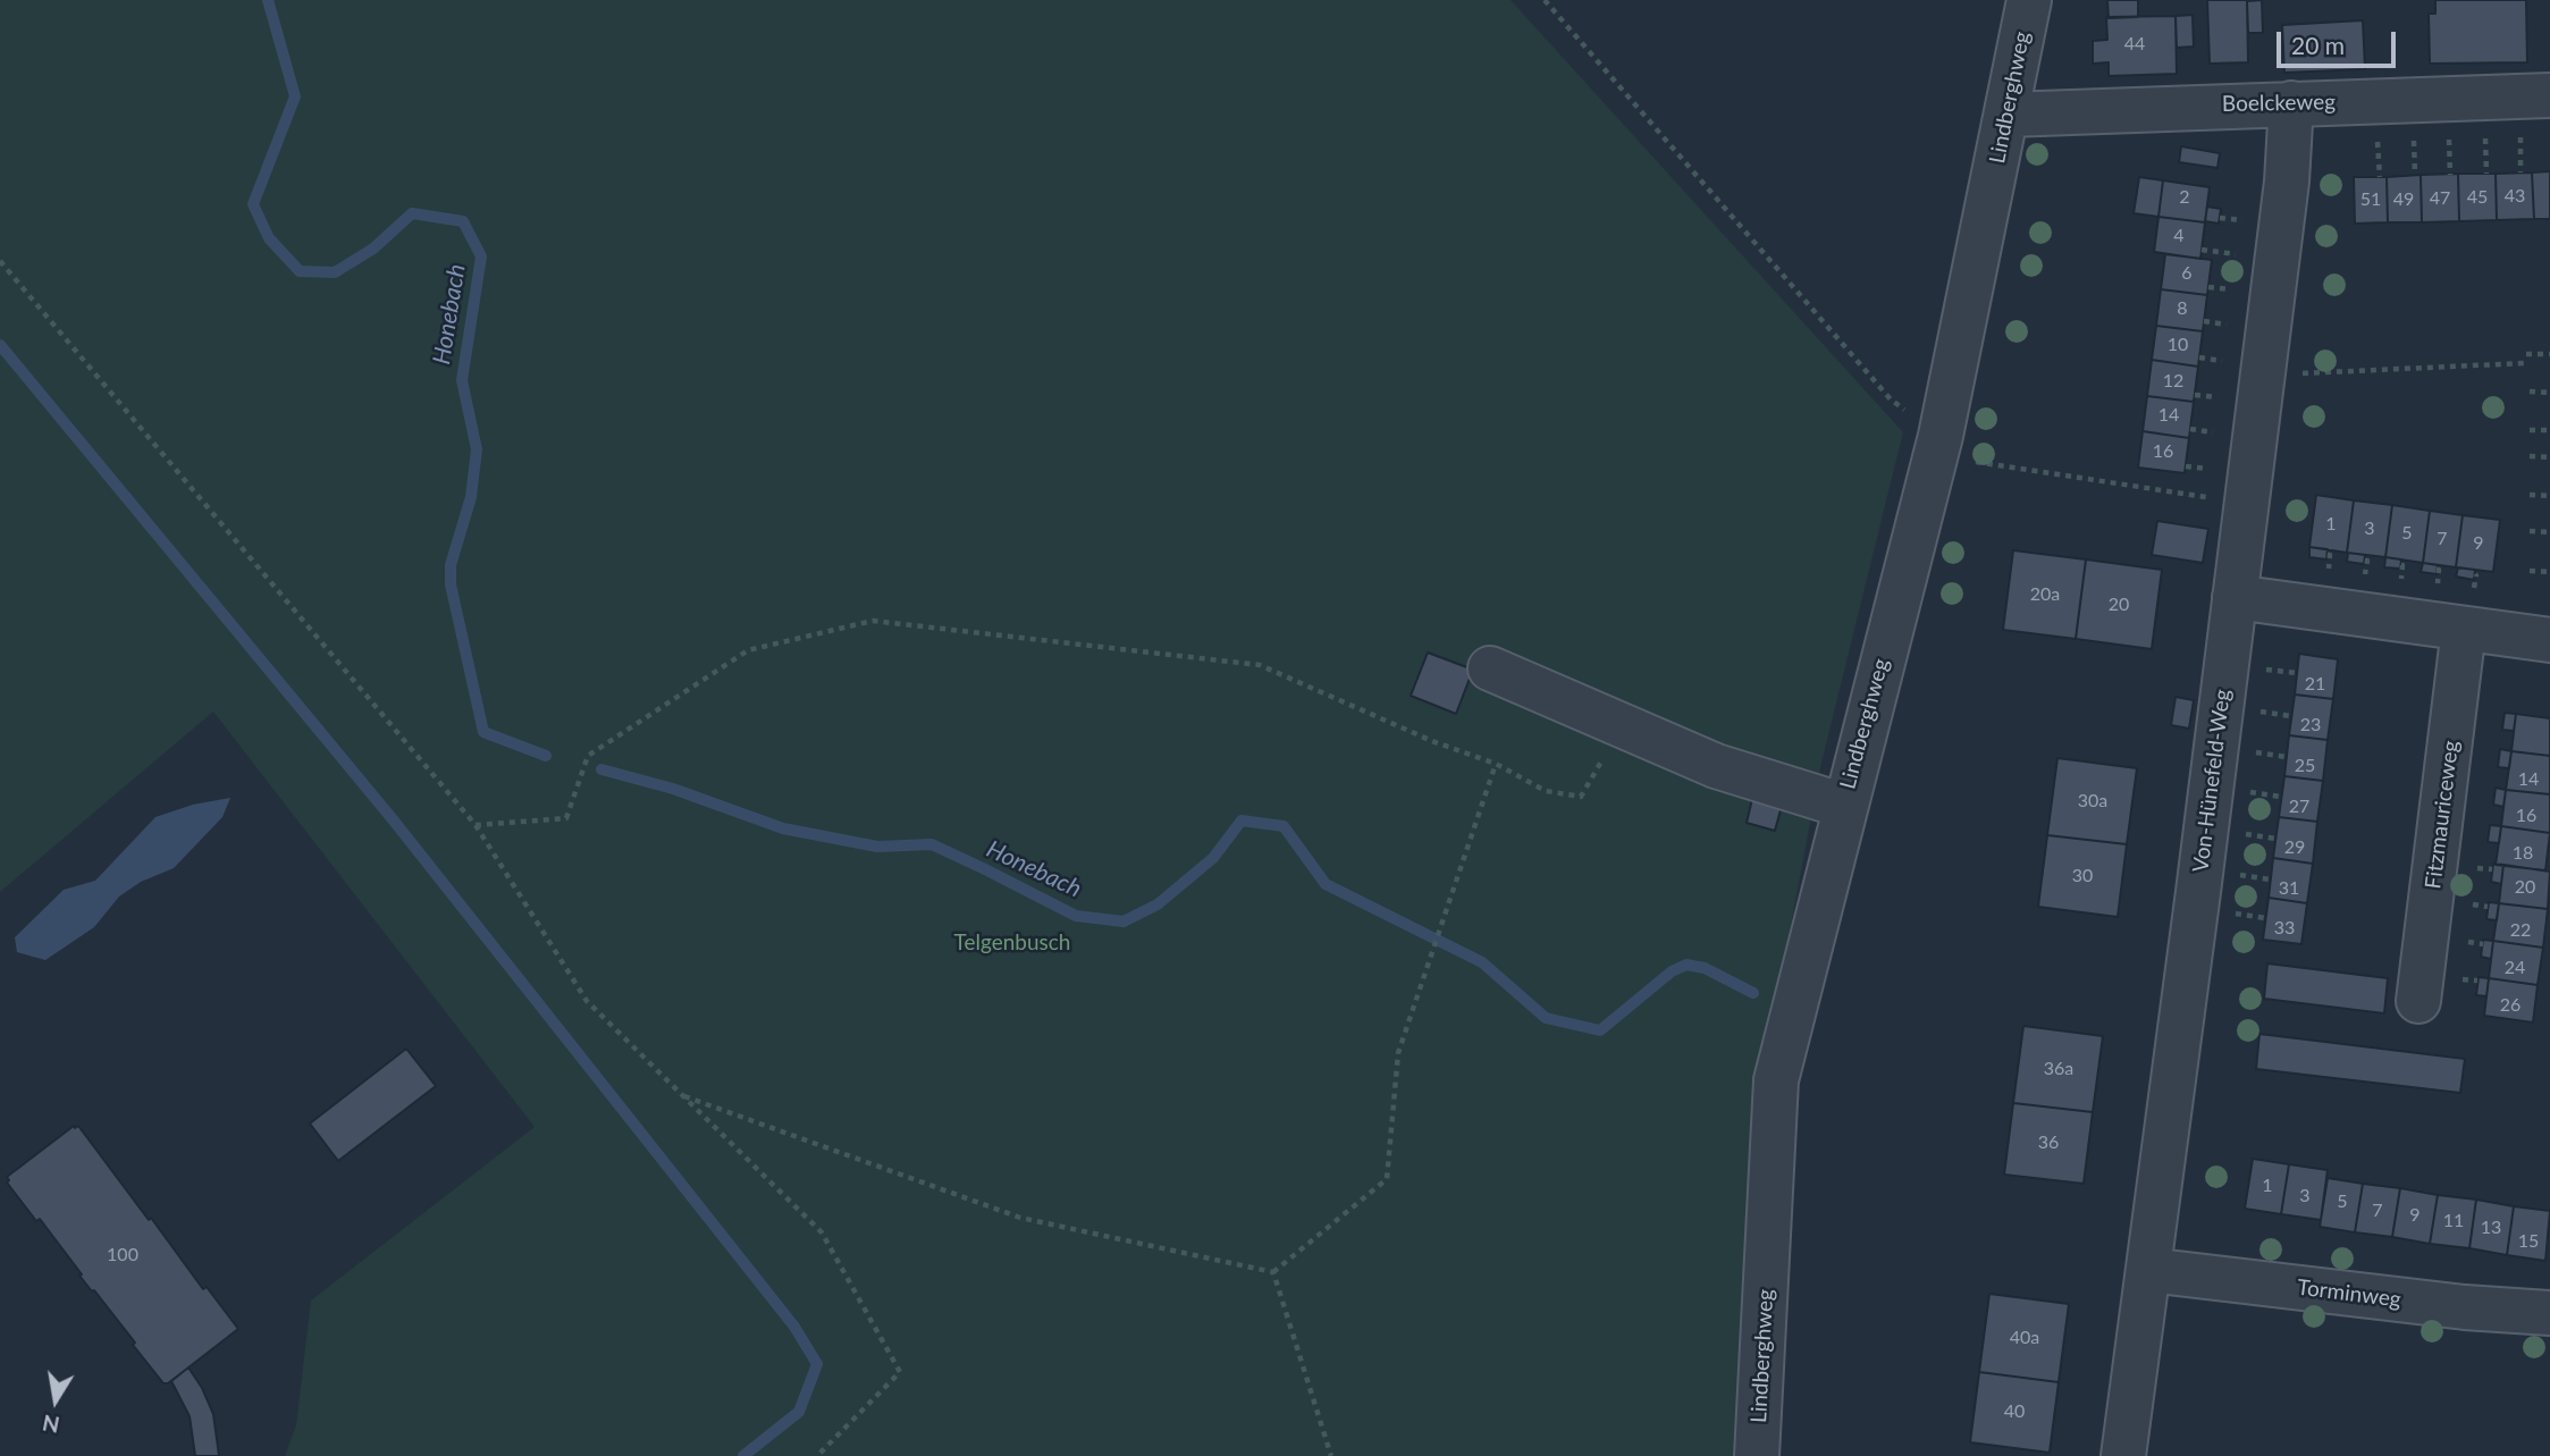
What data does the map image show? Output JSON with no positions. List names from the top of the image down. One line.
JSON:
{"streets":{"street":["Lindberghweg","Boelckeweg","Von-Hünefeld-Weg","Fitzmauriceweg","Torminweg"]},"crossings":[["Lindberghweg","Boelckeweg"],["Boelckeweg","Von-Hünefeld-Weg"],["Von-Hünefeld-Weg","Torminweg"]],"water":["Honebach"],"parks":["Telgenbusch"],"house_numbers":["44","43","2","45","47","51","49","4","6","8","10","12","14","16","1","3","5","7","9","20a","20","21","23","25","14","30a","27","16","29","18","30","20","31","33","22","24","26","36a","36","1","3","5","7","9","11","13","15","100","40a","40"],"scale_bar":"20 m","north":"bottom"}
